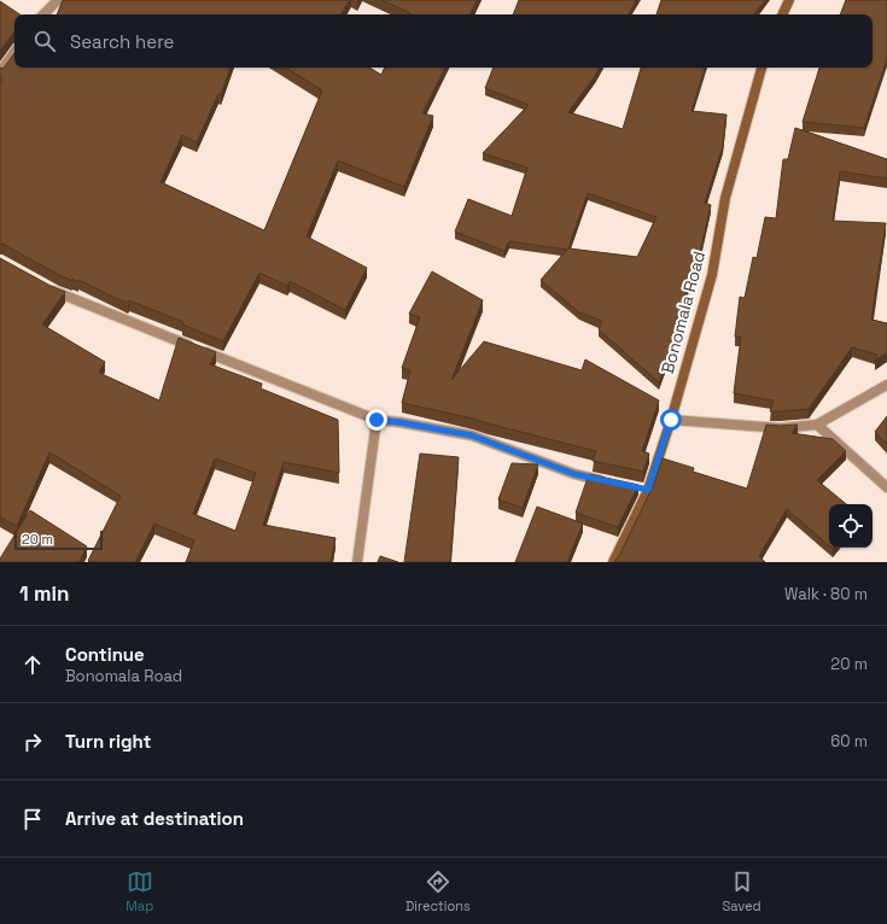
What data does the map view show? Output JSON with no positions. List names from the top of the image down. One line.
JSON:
{"streets":{"street":["Bonomala Road"]},"scale_bar":"20 m","page":{"search":"Search here","scale":"20 m","heading":["1 min","Walk · 80 m"],"list":[["Continue","Bonomala Road","20 m"],["Turn right","60 m"],"Arrive at destination"],"nav":["Map","Directions","Saved"]}}
